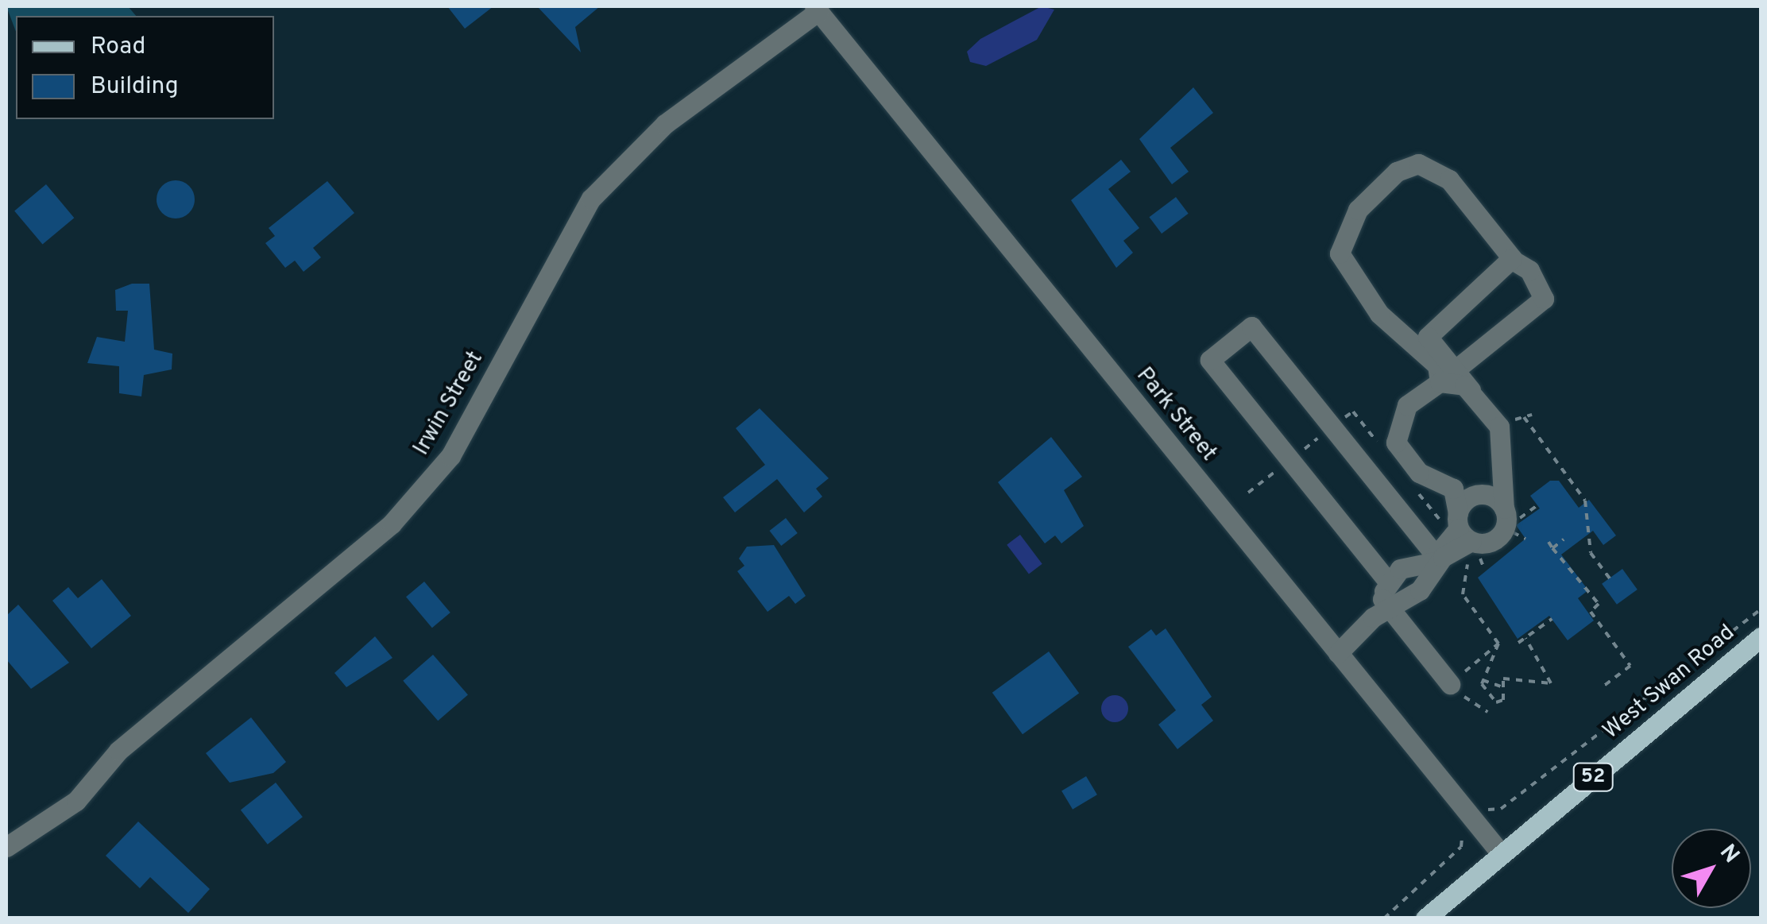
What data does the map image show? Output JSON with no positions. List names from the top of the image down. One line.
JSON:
{"streets":{"main road":["West Swan Road","52"],"street":["Irwin Street","Park Street"]},"crossings":[["Irwin Street","Park Street"],["Park Street","West Swan Road"]],"legend":["Road","Building"],"north":"top right"}
